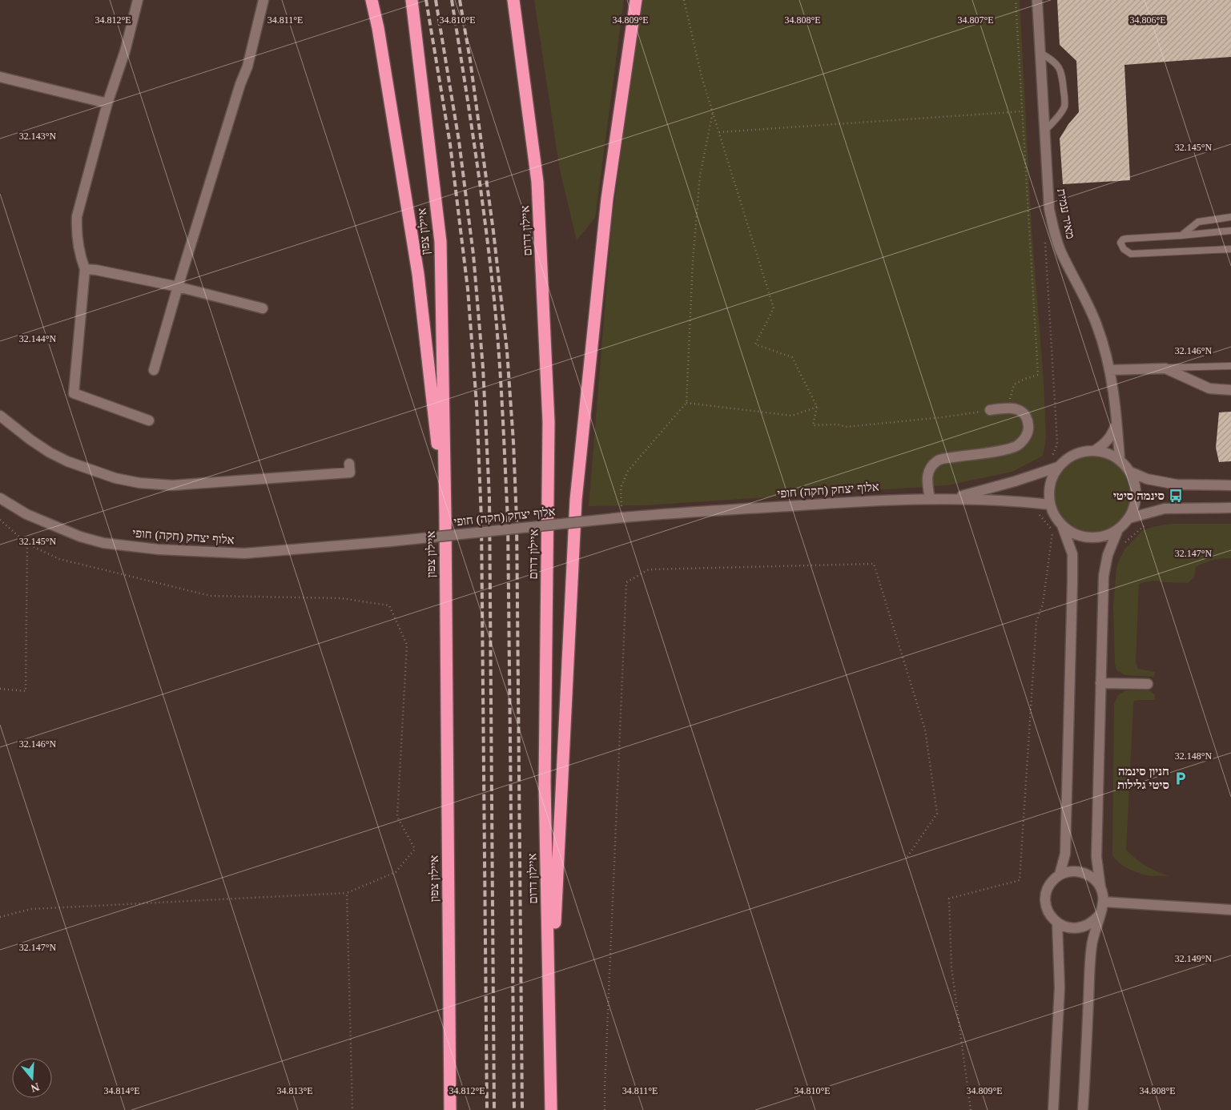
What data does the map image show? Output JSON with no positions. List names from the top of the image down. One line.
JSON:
{"streets":{"highway":["איילון דרום","איילון צפון"],"street":["מאיר עמית","אלוף יצחק (חקה) חופי"]},"crossings":[["מאיר עמית","אלוף יצחק (חקה) חופי"]],"places":{"bus stop":["סינמה סיטי"],"parking":["חניון סינמה סיטי גלילות"]},"north":"bottom","coordinates":["34.812°E","34.811°E","34.810°E","34.809°E","34.808°E","34.807°E","34.806°E","32.143°N","32.145°N","32.144°N","32.146°N","32.147°N","32.148°N","32.149°N","34.814°E","34.813°E"]}
